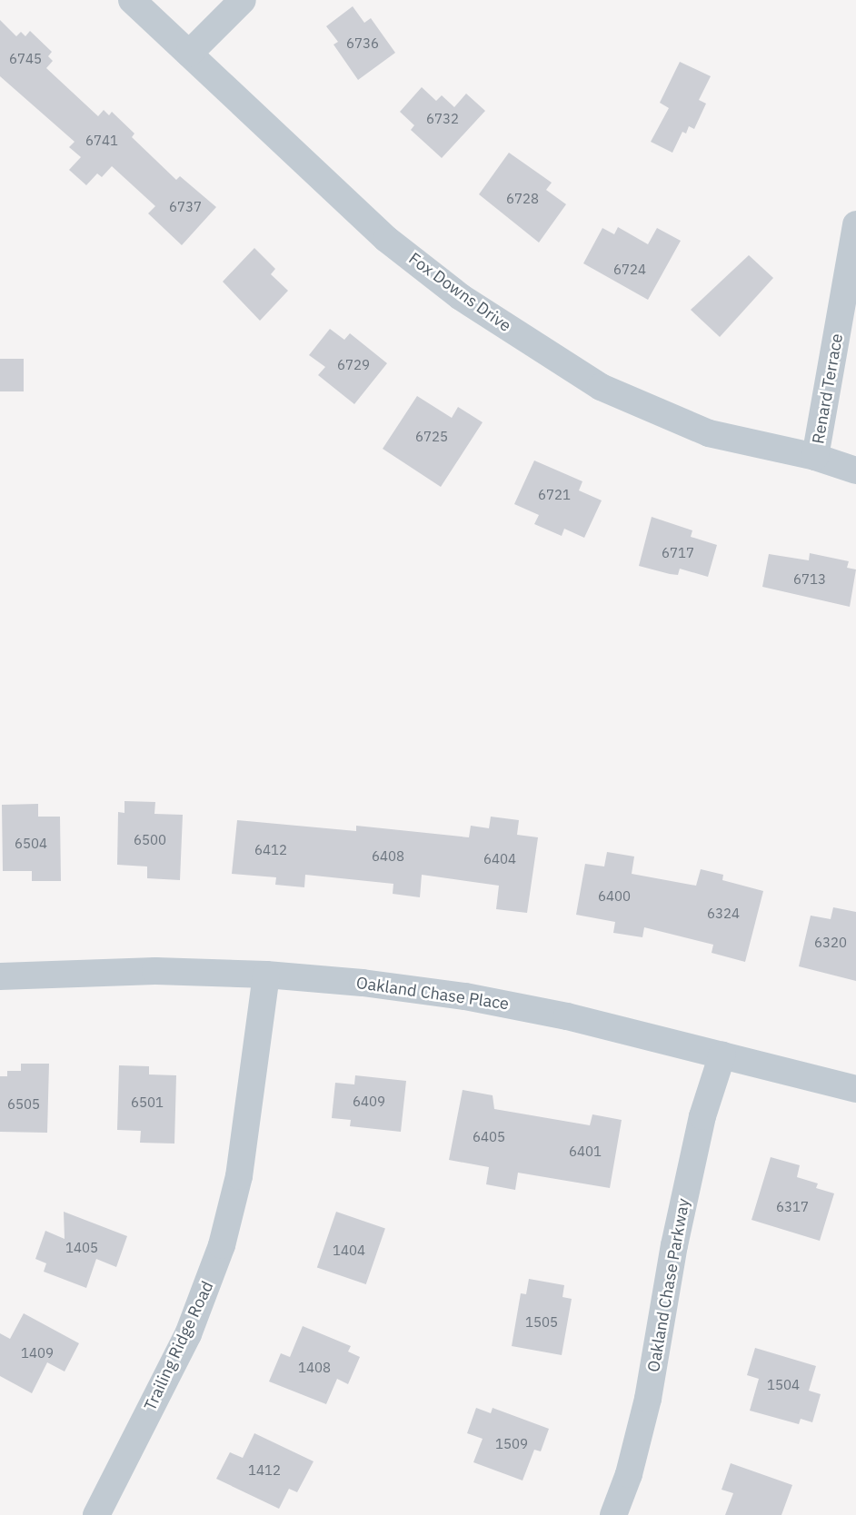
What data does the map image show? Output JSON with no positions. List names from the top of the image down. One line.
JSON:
{"streets":{"street":["Fox Downs Drive","Renard Terrace","Oakland Chase Place","Oakland Chase Parkway","Trailing Ridge Road"]},"crossings":[["Fox Downs Drive","Renard Terrace"],["Oakland Chase Place","Oakland Chase Parkway"],["Oakland Chase Place","Trailing Ridge Road"]],"house_numbers":["6736","6745","6732","6741","6728","6737","6724","6729","6725","6721","6717","6713","6500","6504","6412","6408","6404","6400","6324","6320","6409","6501","6505","6405","6401","6317","1405","1404","1505","1409","1408","1504","1509","1412"]}
